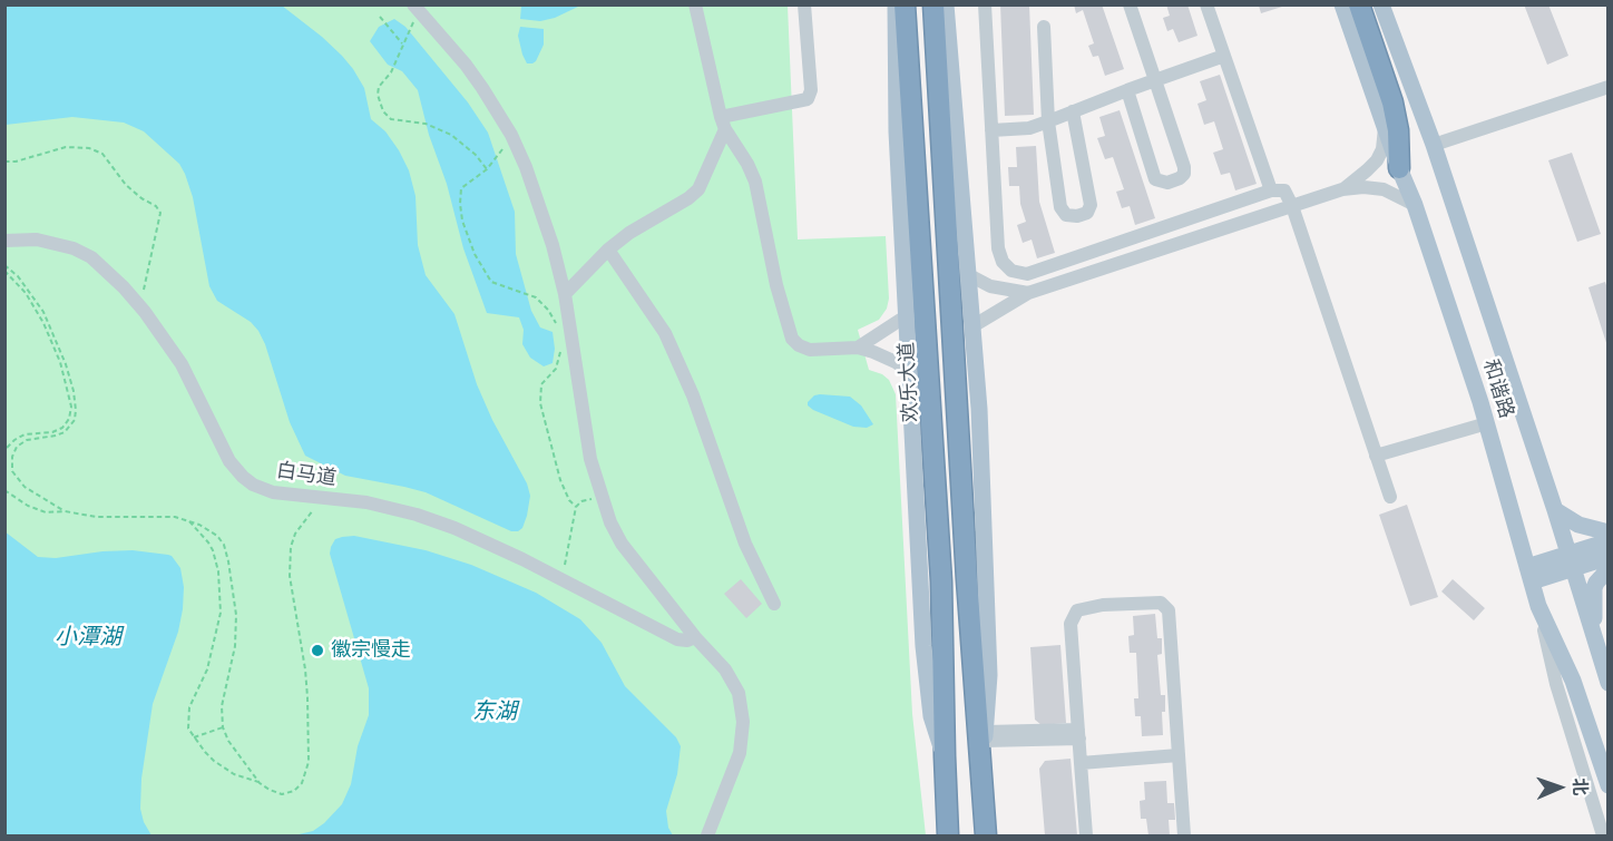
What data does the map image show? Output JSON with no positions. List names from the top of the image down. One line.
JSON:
{"streets":{"highway":["欢乐大道"],"main road":["和谐路"],"street":["白马道"]},"water":["小潭湖","东湖"],"places":["徽宗慢走"],"north":"right"}
